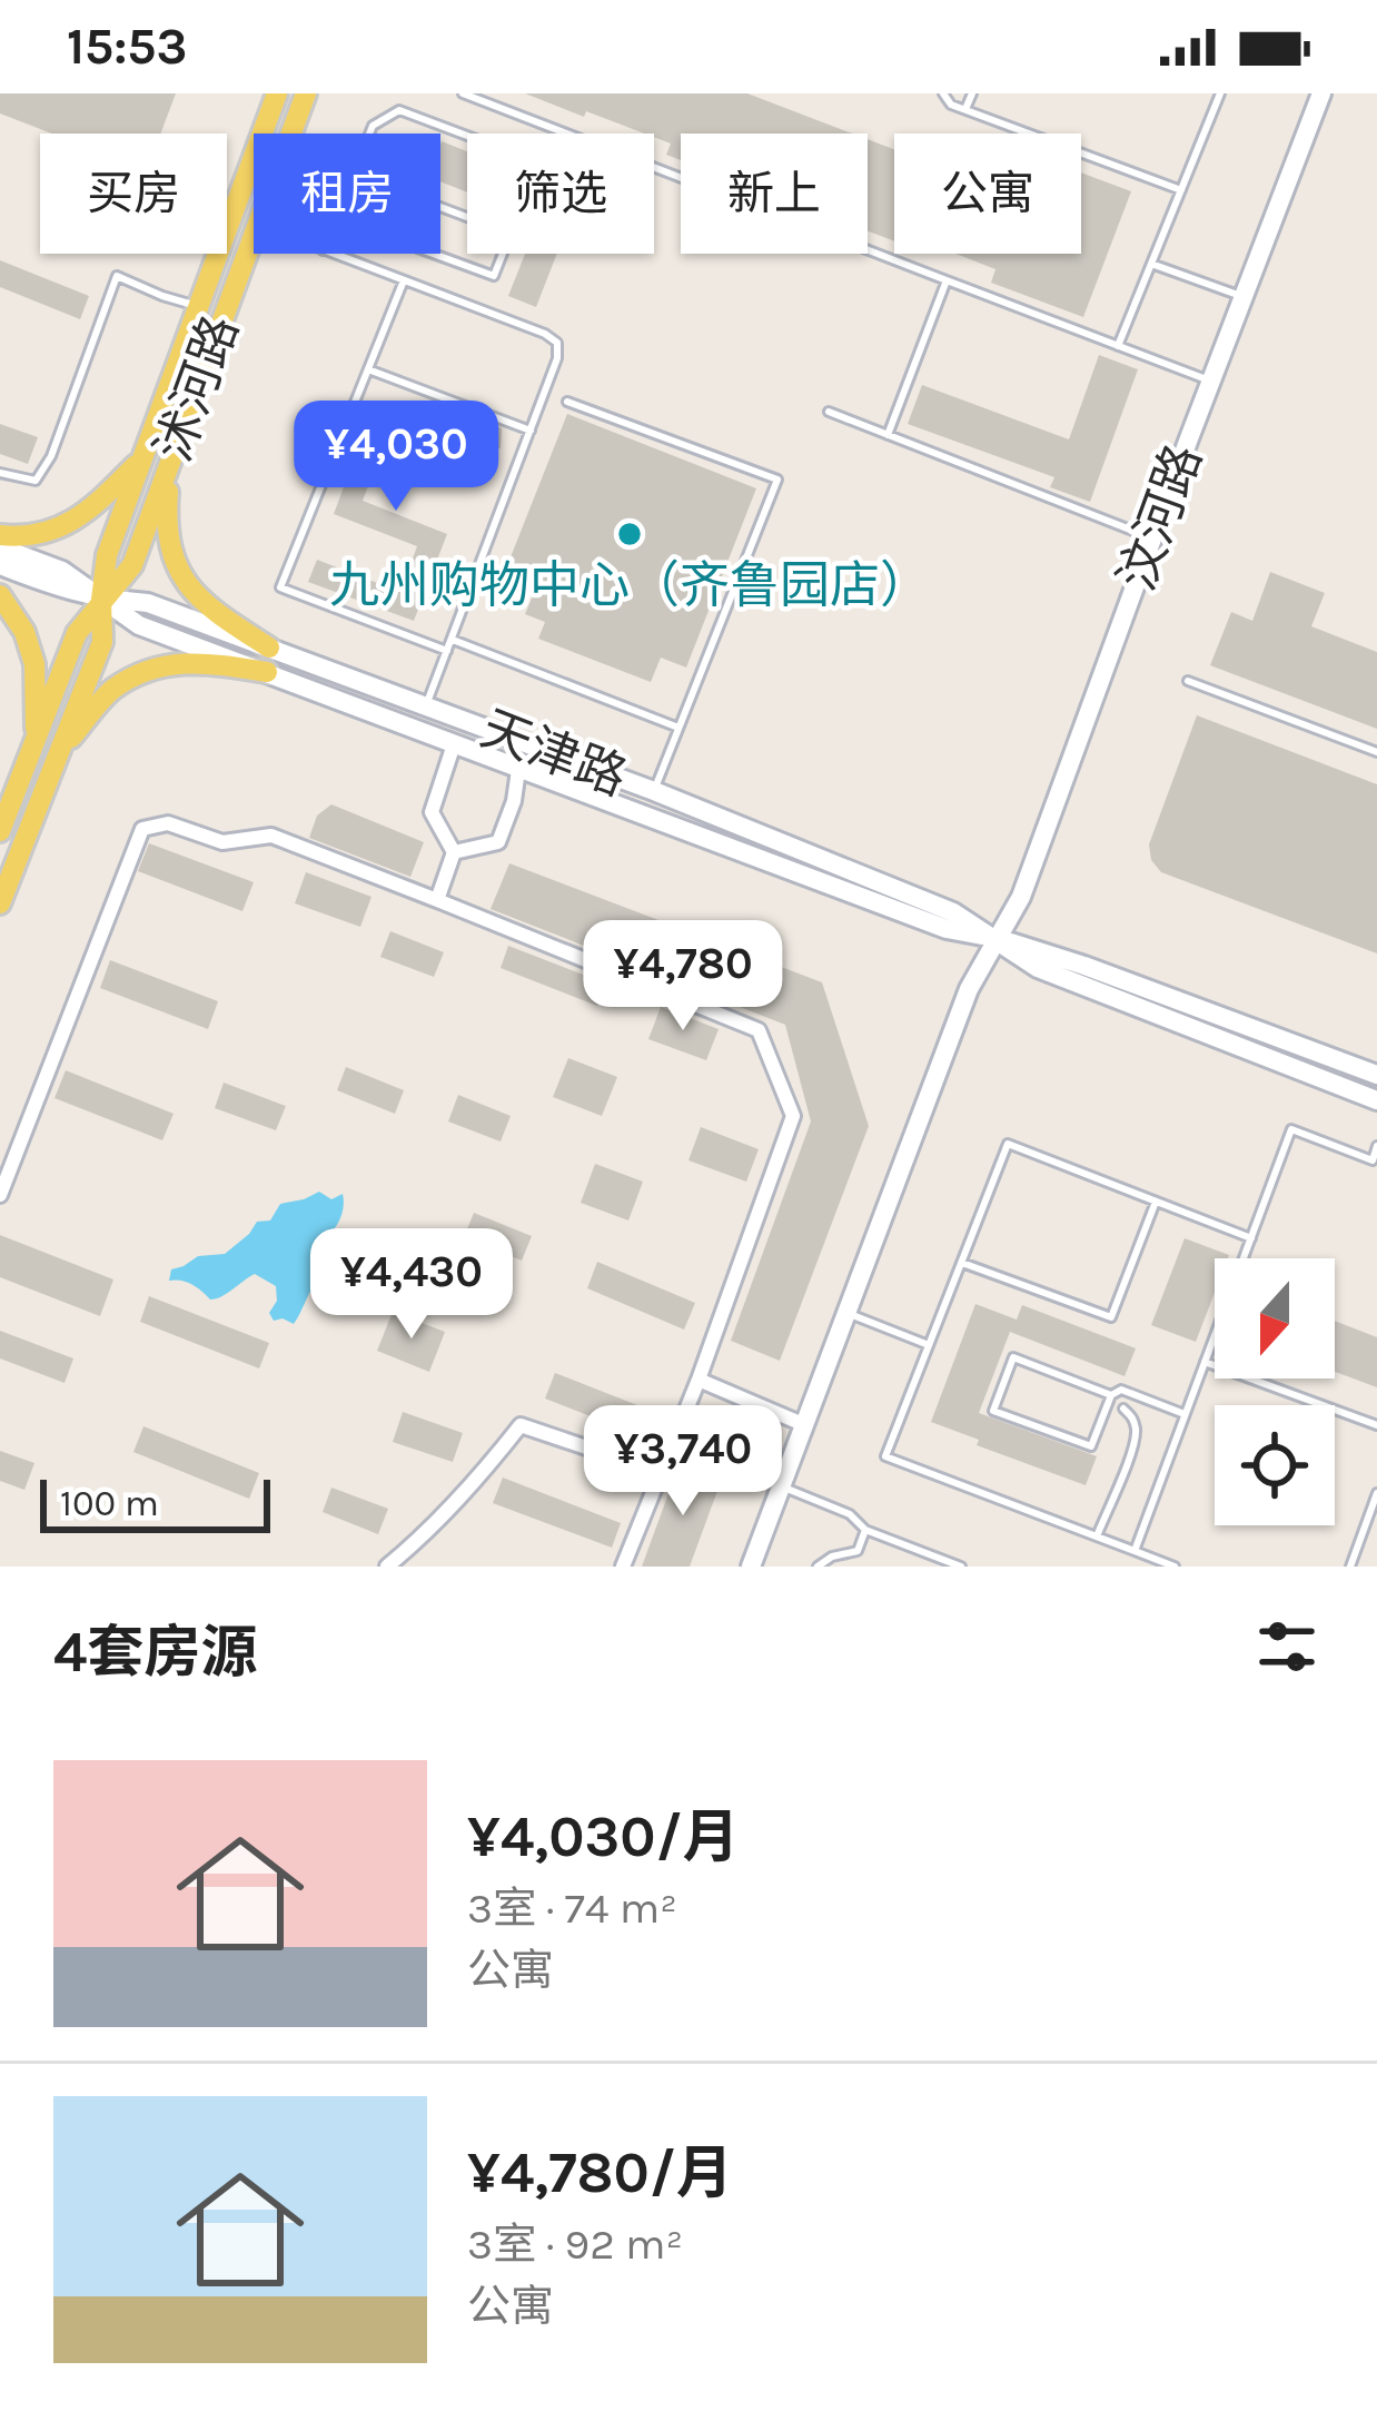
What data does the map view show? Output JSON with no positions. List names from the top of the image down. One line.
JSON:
{"streets":{"main road":["沭河路"],"street":["汶河路","天津路"]},"crossings":[["沭河路","天津路"],["汶河路","天津路"]],"places":["九州购物中心（齐鲁园店）"],"scale_bar":"100 m","north":"bottom","page":{"status":"15:53","chip":["买房","租房","筛选","新上","公寓"],"price":["¥4,030","¥4,780","¥4,430","¥3,740"],"scale":"100 m","heading":"4套房源","list":[{"name":"¥4,030/月","note":"3室 · 74 m² · 公寓"},{"name":"¥4,780/月","note":"3室 · 92 m² · 公寓"}]}}
